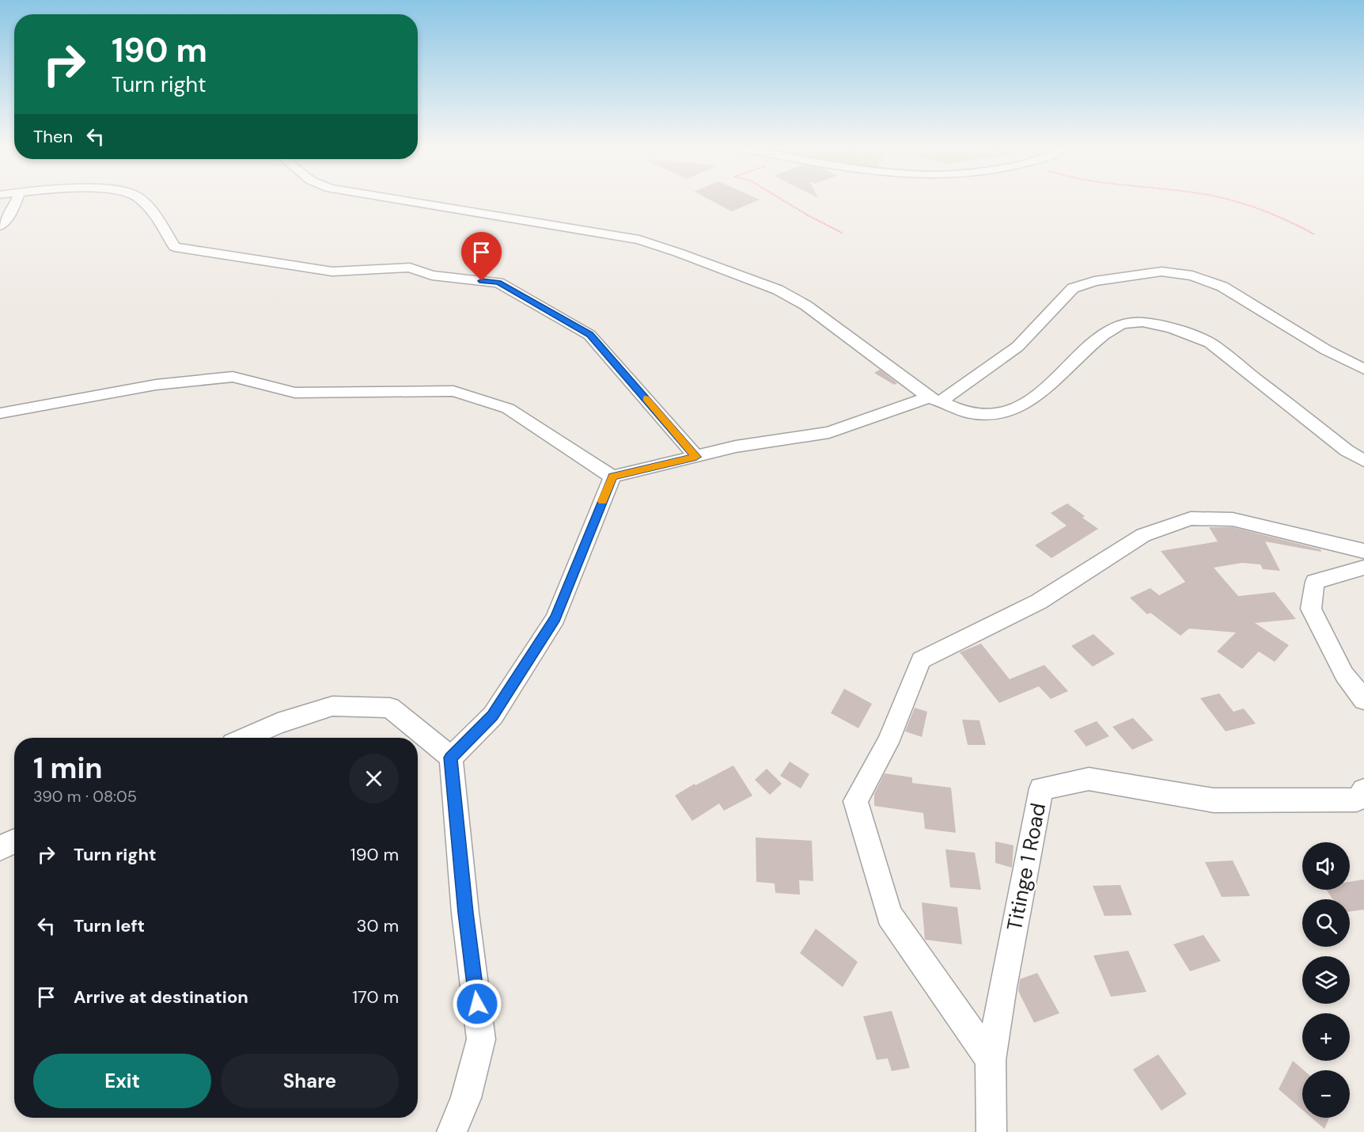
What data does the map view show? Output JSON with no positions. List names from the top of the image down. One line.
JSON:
{"streets":{"street":["Titinge 1 Road"]},"page":{"turn":["190 m","Turn right"],"then":"Then","heading":["1 min","390 m · 08:05"],"list":[{"name":"Turn right","value":"190 m"},{"name":"Turn left","value":"30 m"},{"name":"Arrive at destination","value":"170 m"}],"map_buttons":["+","−"],"buttons":["Exit","Share"]}}
